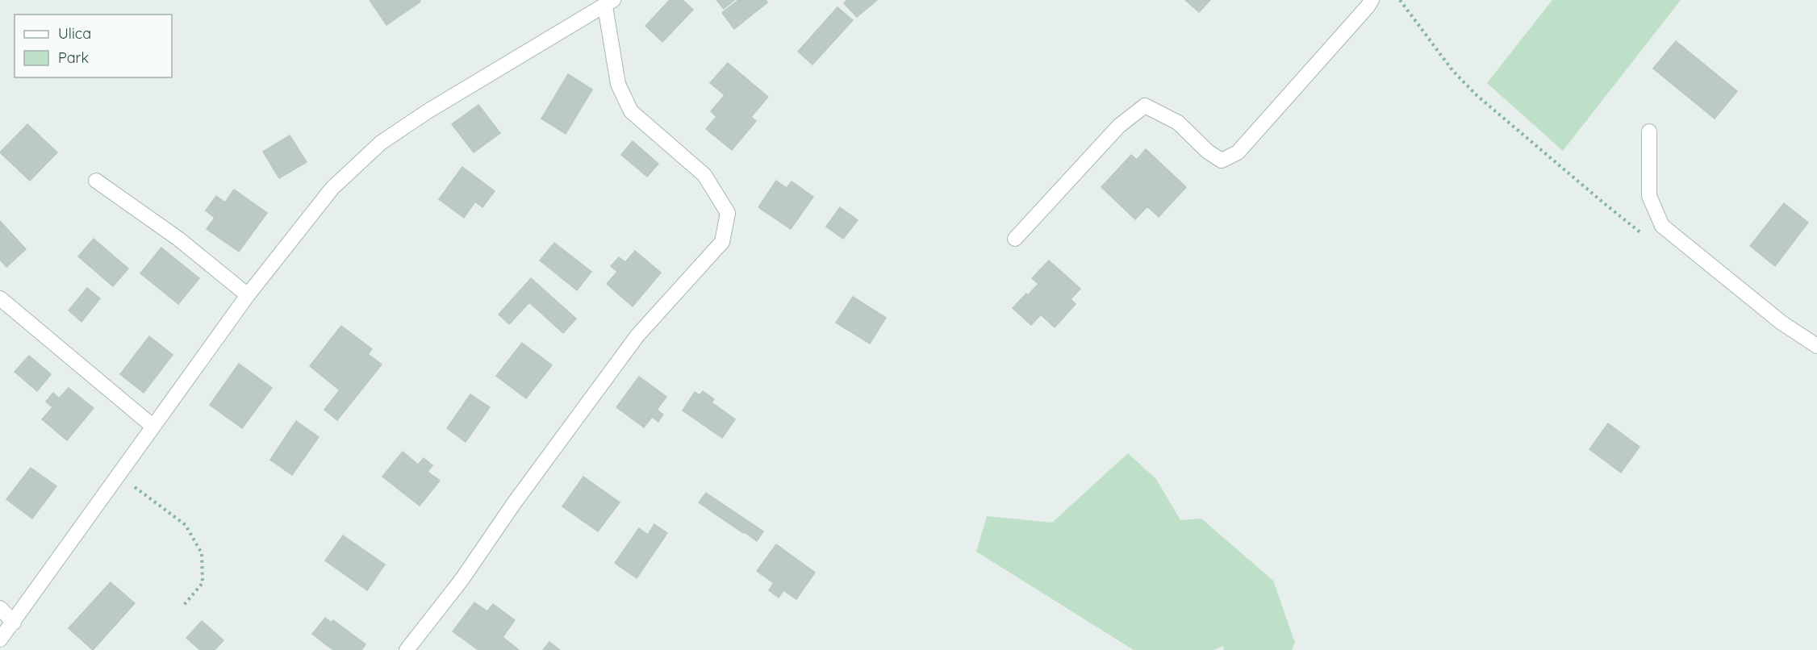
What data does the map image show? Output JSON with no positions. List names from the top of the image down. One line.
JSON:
{"legend":["Ulica","Park"]}
